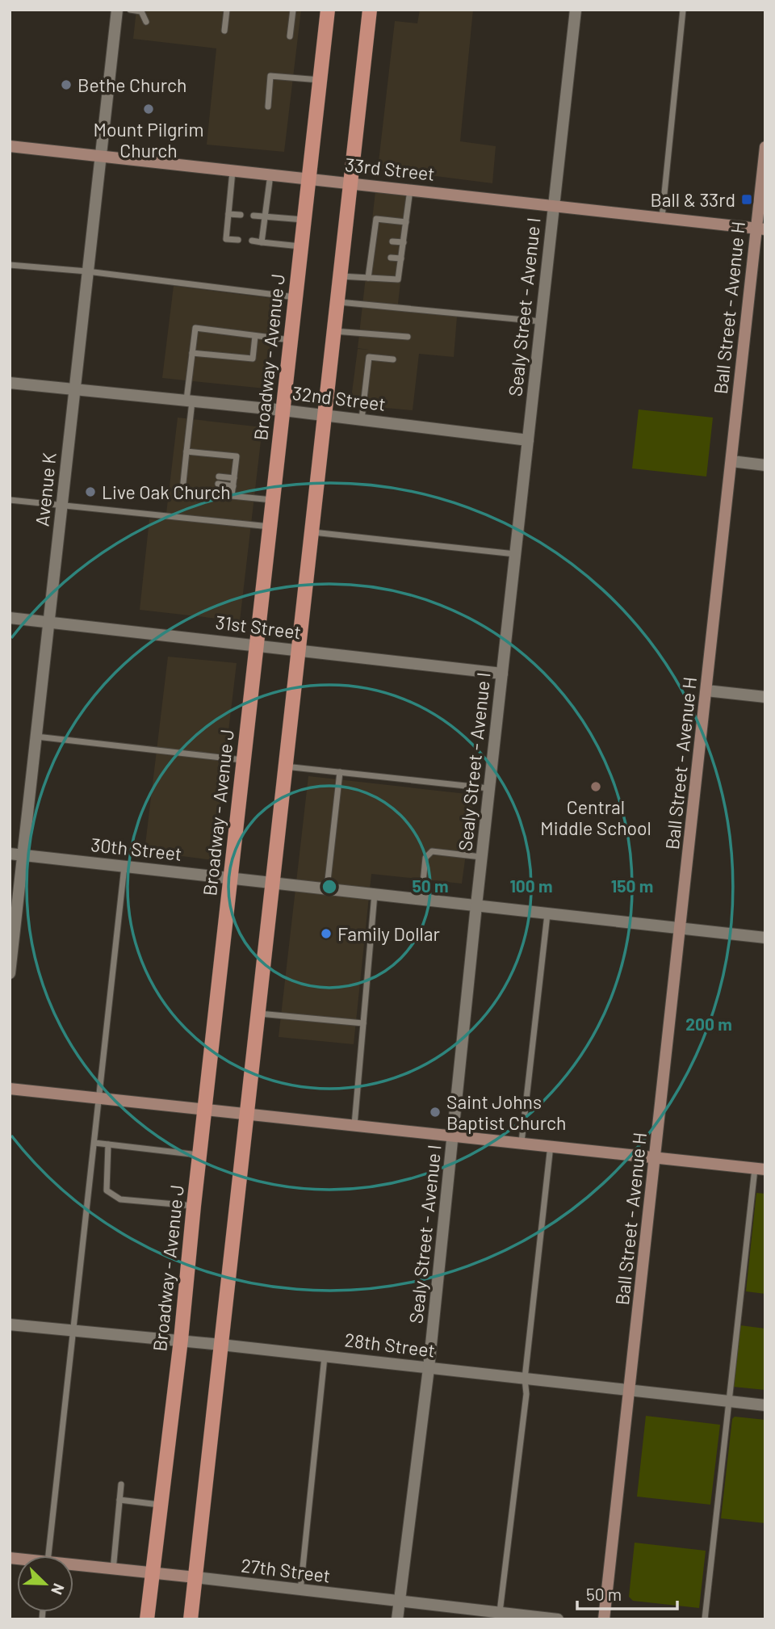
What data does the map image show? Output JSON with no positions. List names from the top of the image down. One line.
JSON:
{"streets":{"main road":["Broadway - Avenue J"],"street":["33rd Street","Sealy Street - Avenue I","Ball Street - Avenue H","32nd Street","Avenue K","31st Street","30th Street","28th Street","27th Street"]},"crossings":[["33rd Street","Sealy Street - Avenue I"],["33rd Street","Ball Street - Avenue H"],["33rd Street","Broadway - Avenue J"],["33rd Street","Avenue K"],["Sealy Street - Avenue I","32nd Street"],["Sealy Street - Avenue I","31st Street"],["Sealy Street - Avenue I","30th Street"],["Sealy Street - Avenue I","28th Street"],["Sealy Street - Avenue I","27th Street"],["Ball Street - Avenue H","30th Street"],["Ball Street - Avenue H","28th Street"],["Broadway - Avenue J","32nd Street"],["Broadway - Avenue J","31st Street"],["Broadway - Avenue J","30th Street"],["Broadway - Avenue J","28th Street"],["Broadway - Avenue J","27th Street"],["32nd Street","Avenue K"],["Avenue K","31st Street"],["Avenue K","30th Street"]],"places":{"other":["Bethe Church","Mount Pilgrim Church","Live Oak Church","Central Middle School","Family Dollar","Saint Johns Baptist Church"],"transit":["Ball & 33rd"]},"scale_bar":"50 m","north":"bottom right","rings":["50 m","100 m","150 m","200 m"]}
